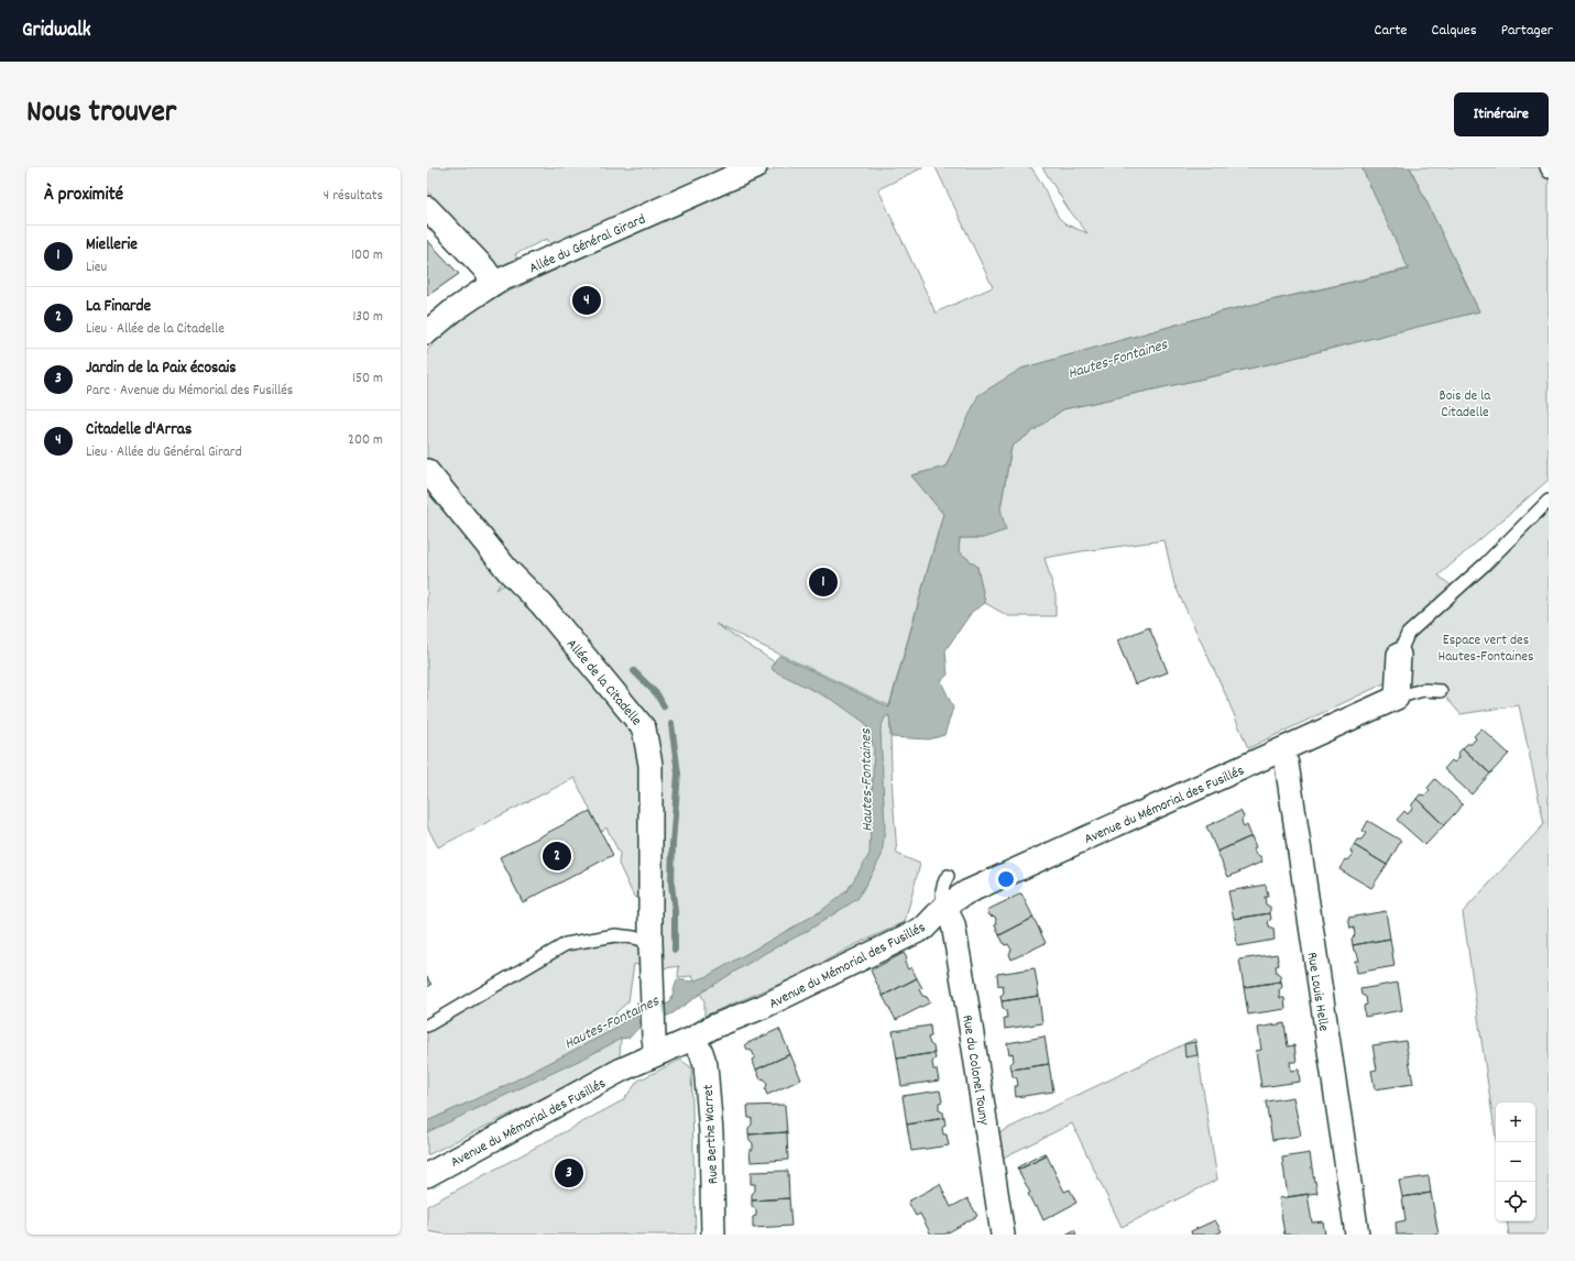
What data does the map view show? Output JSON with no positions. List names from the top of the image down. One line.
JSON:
{"streets":{"street":["Allée du Général Girard","Allée de la Citadelle","Avenue du Mémorial des Fusillés","Rue Louis Helle","Rue du Colonel Touny","Rue Berthe Warret"]},"crossings":[["Allée de la Citadelle","Avenue du Mémorial des Fusillés"],["Avenue du Mémorial des Fusillés","Rue Louis Helle"],["Avenue du Mémorial des Fusillés","Rue du Colonel Touny"],["Avenue du Mémorial des Fusillés","Rue Berthe Warret"]],"water":["Hautes-Fontaines"],"parks":["Bois de la Citadelle","Espace vert des Hautes-Fontaines"],"page":{"header":"Gridwalk","nav":["Carte","Calques","Partager"],"title":"Nous trouver","buttons":"Itinéraire","heading":["À proximité","4 résultats"],"list":[{"mark":"1","name":"Miellerie","note":"Lieu","value":"100 m"},{"mark":"2","name":"La Finarde","note":"Lieu · Allée de la Citadelle","value":"130 m"},{"mark":"3","name":"Jardin de la Paix écosais","note":"Parc · Avenue du Mémorial des Fusillés","value":"150 m"},{"mark":"4","name":"Citadelle d'Arras","note":"Lieu · Allée du Général Girard","value":"200 m"}],"pins":["4","1","2","3"],"map_buttons":["+","−"]}}
